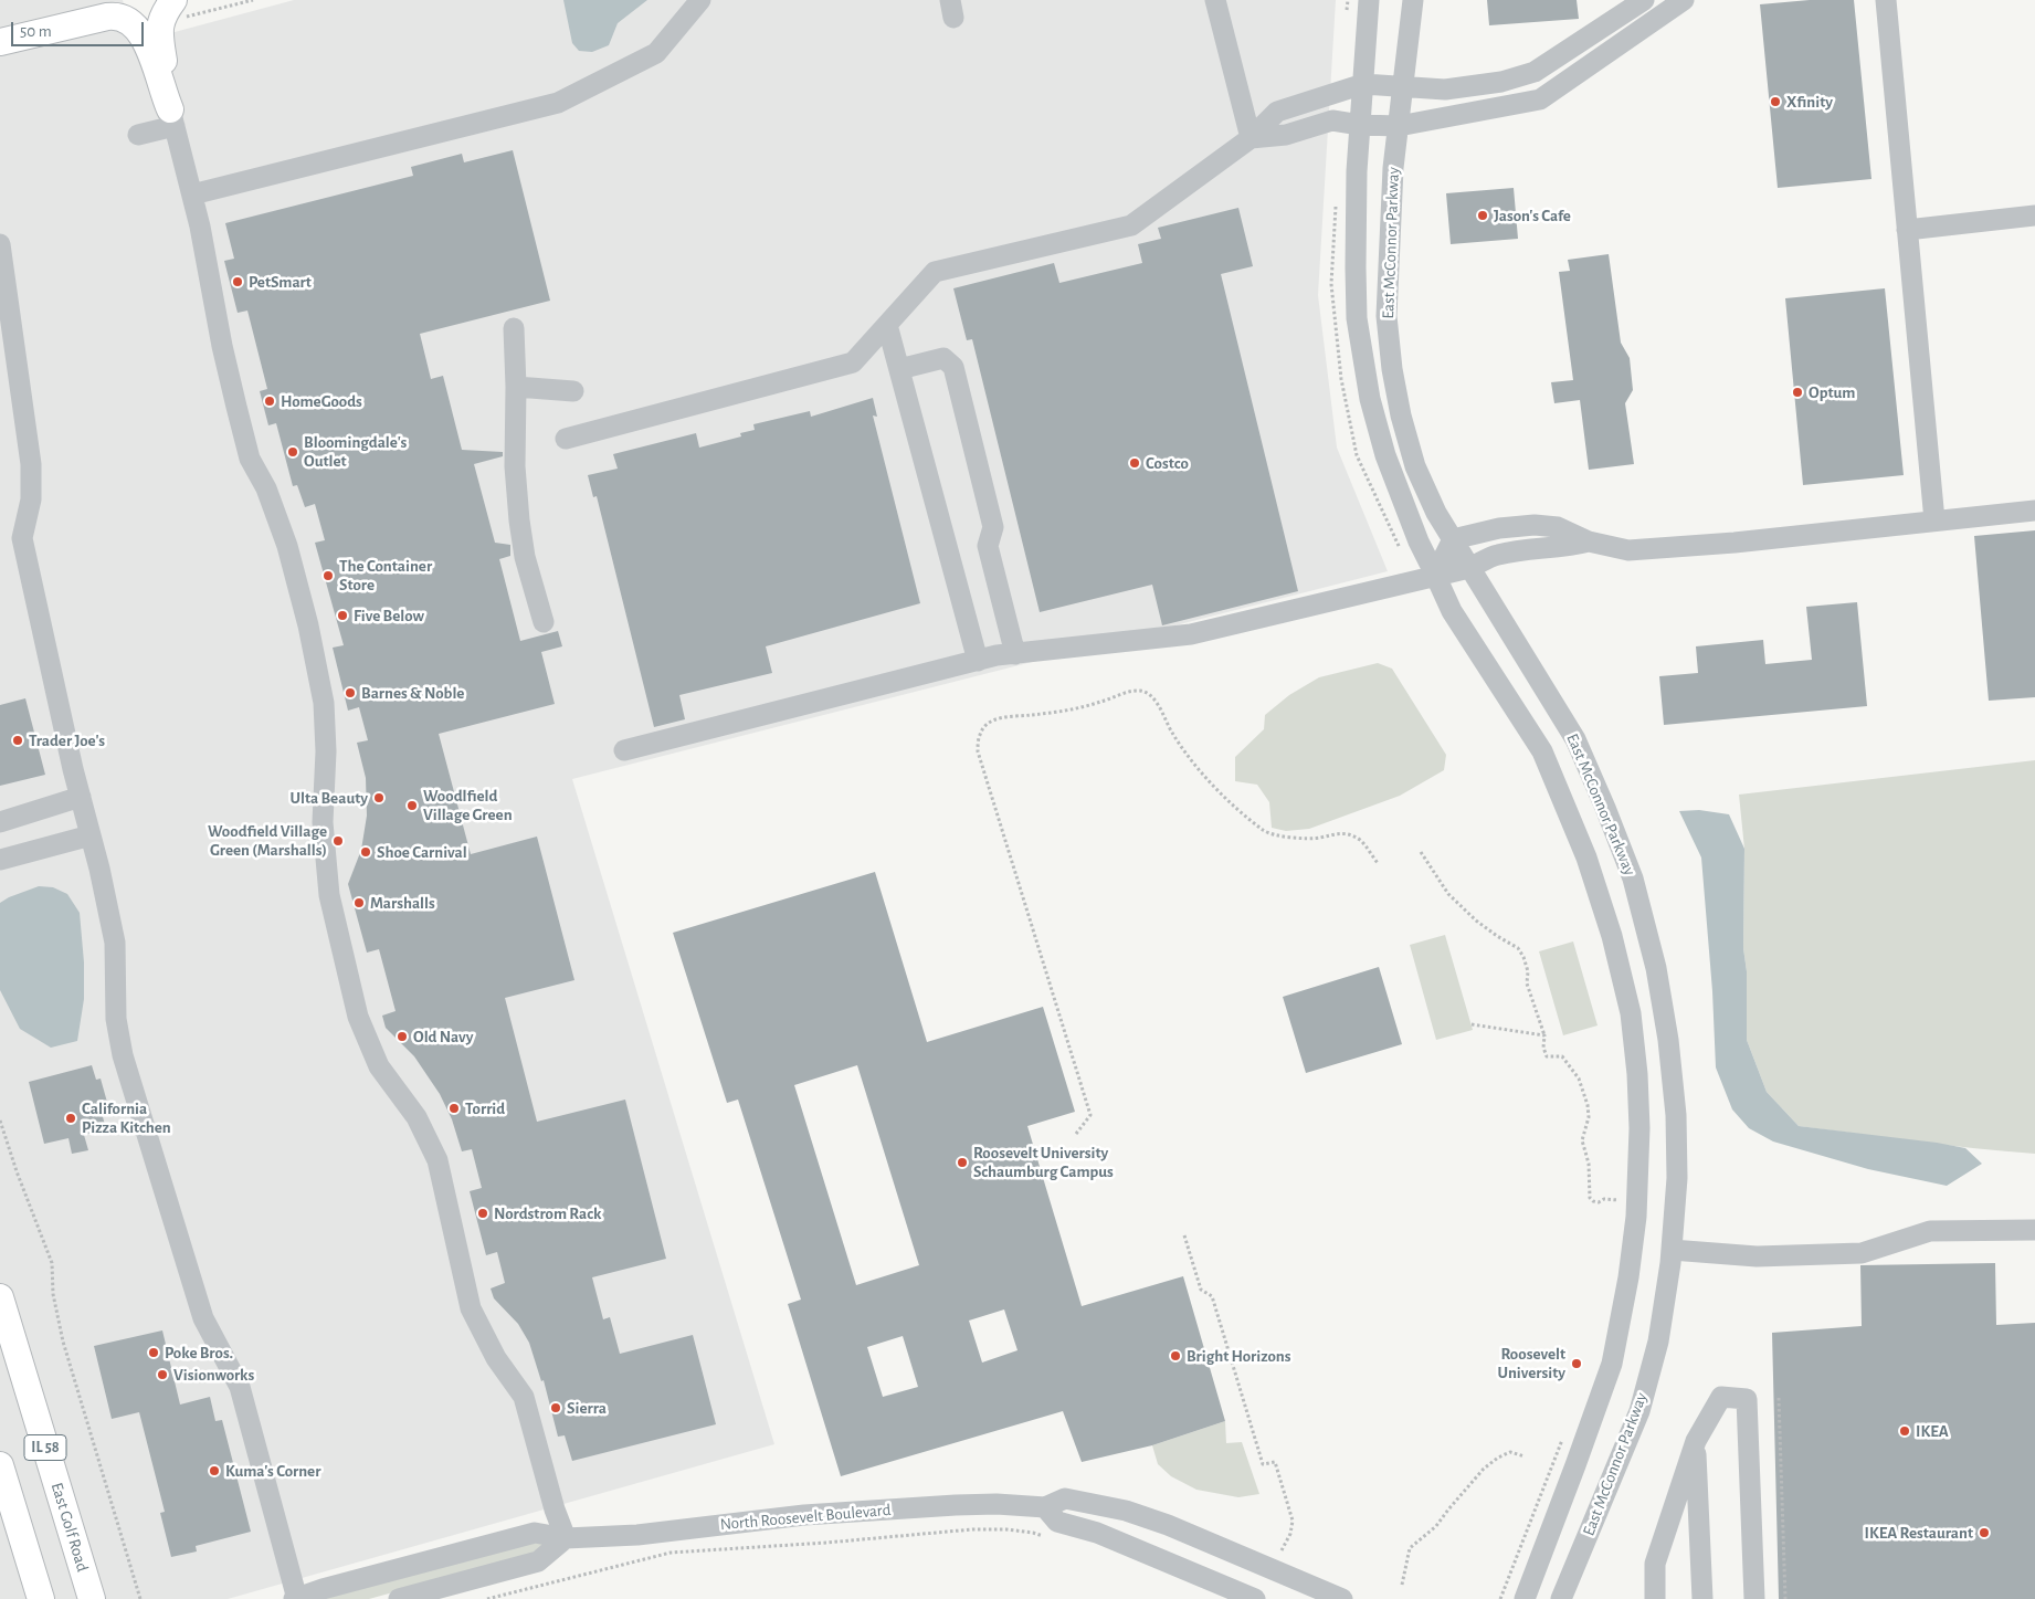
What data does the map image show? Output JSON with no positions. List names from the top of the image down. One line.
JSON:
{"streets":{"main road":["IL 58","East Golf Road"],"street":["East McConnor Parkway","North Roosevelt Boulevard"]},"places":["Xfinity","Jason's Cafe","PetSmart","Optum","HomeGoods","Bloomingdale's Outlet","Costco","The Container Store","Five Below","Barnes & Noble","Trader Joe's","Ulta Beauty","Woodlfield Village Green","Woodfield Village Green (Marshalls)","Shoe Carnival","Marshalls","Old Navy","Torrid","California Pizza Kitchen","Roosevelt University Schaumburg Campus","Nordstrom Rack","Poke Bros.","Bright Horizons","Roosevelt University","Visionworks","Sierra","IKEA","Kuma's Corner","IKEA Restaurant"],"scale_bar":"50 m"}
